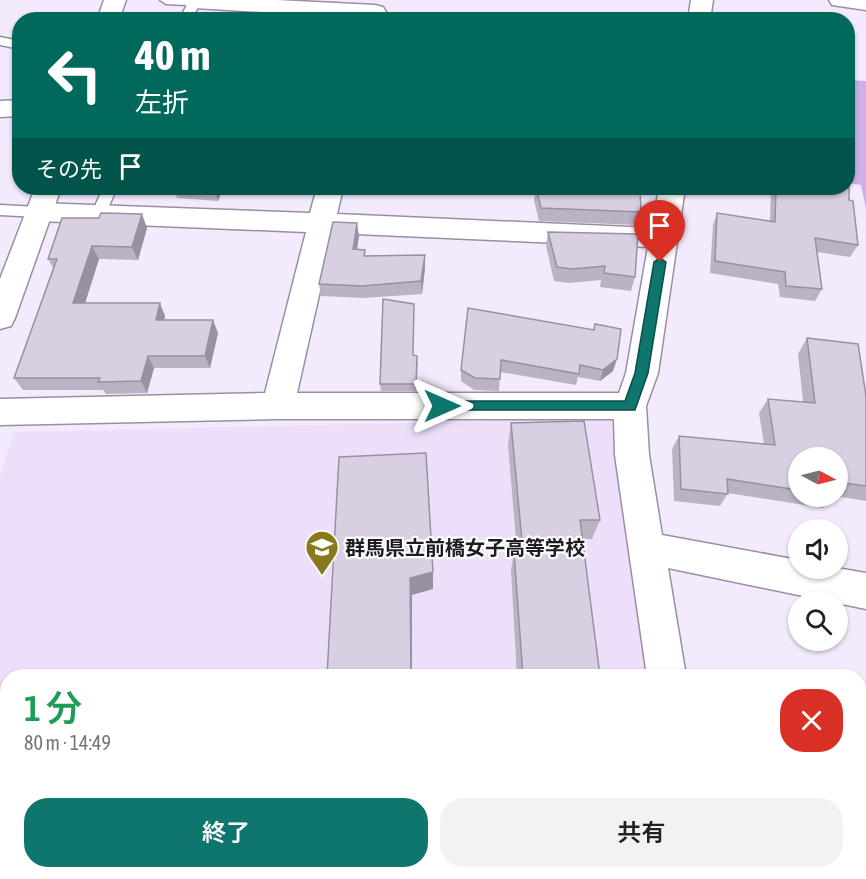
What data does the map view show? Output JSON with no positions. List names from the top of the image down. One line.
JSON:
{"places":{"school or university":["群馬県立前橋女子高等学校"]},"north":"right","page":{"turn":["40 m","左折"],"then":"その先","heading":["1 分","80 m · 14:49"],"buttons":["終了","共有"]}}
